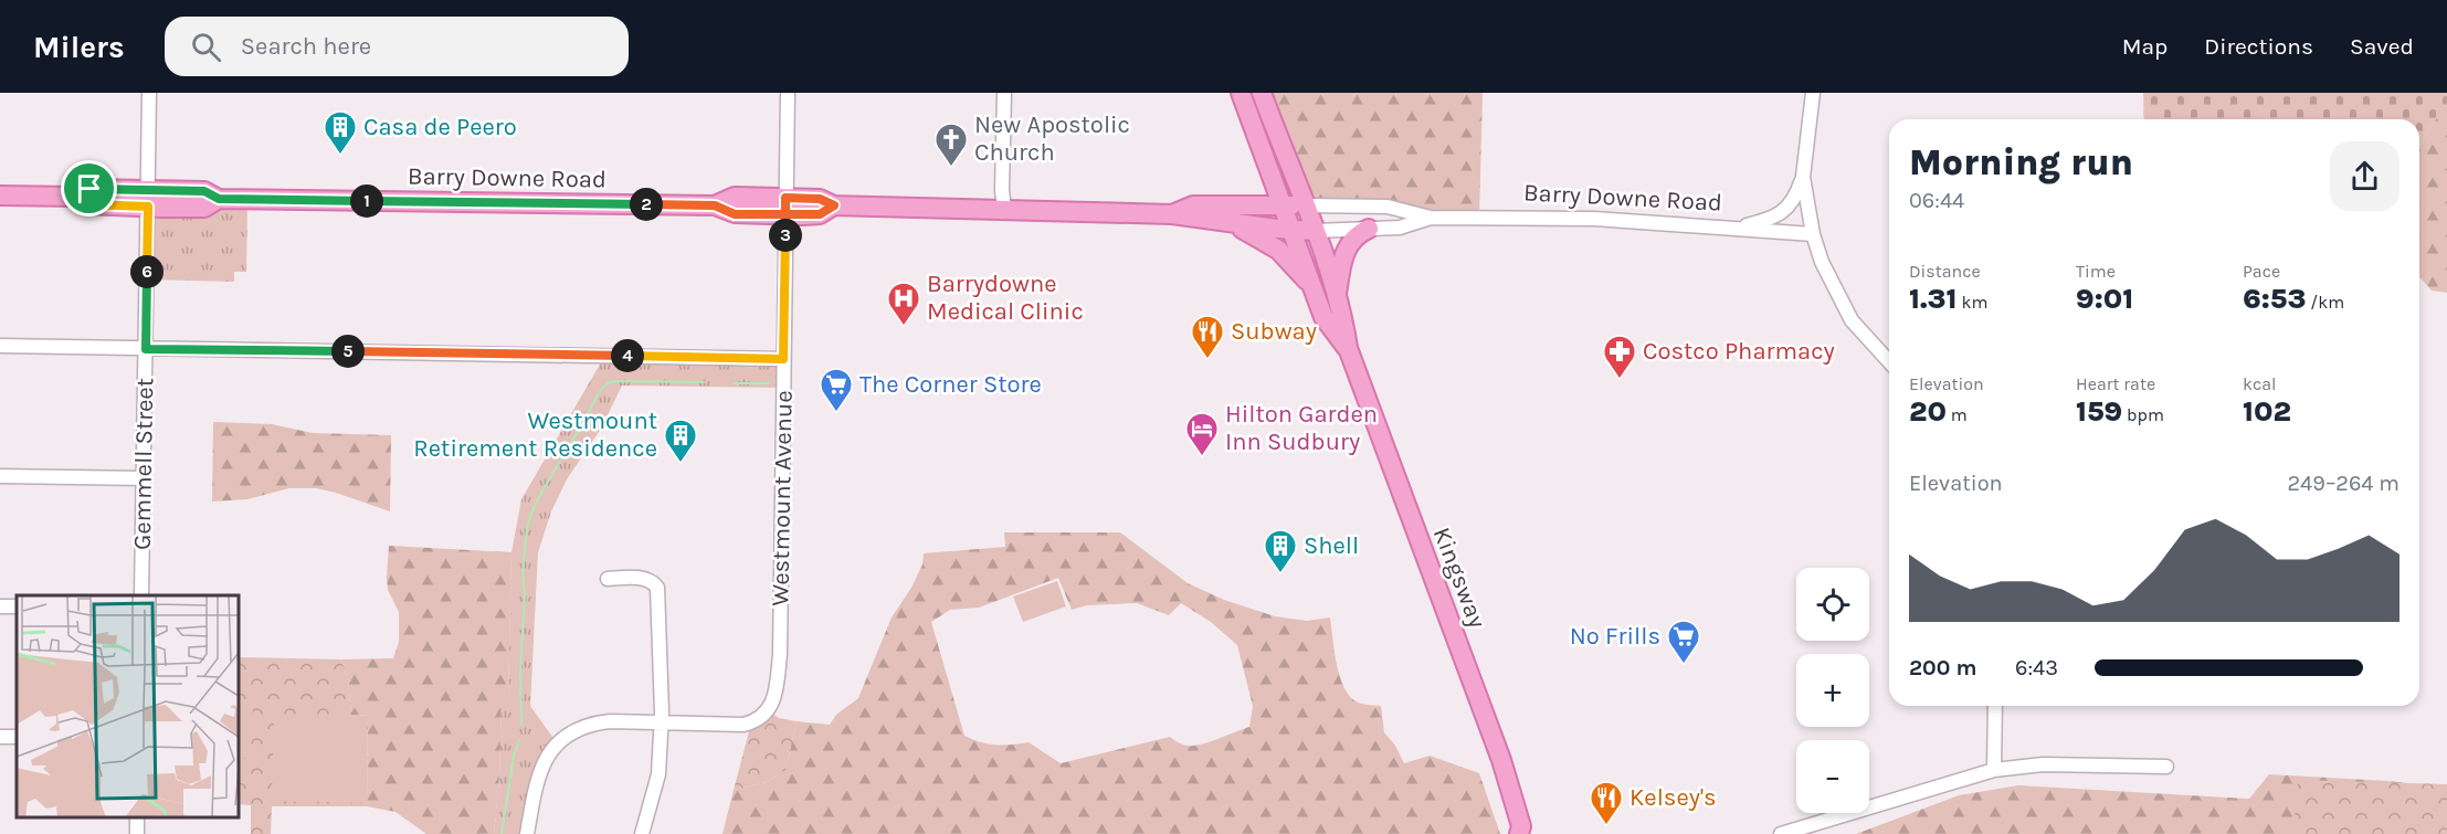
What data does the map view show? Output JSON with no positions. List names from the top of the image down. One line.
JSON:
{"streets":{"main road":["Barry Downe Road","Kingsway"],"street":["Gemmell Street","Westmount Avenue"]},"crossings":[["Barry Downe Road","Gemmell Street"],["Barry Downe Road","Westmount Avenue"],["Barry Downe Road","Kingsway"]],"places":{"building":["Casa de Peero","Westmount Retirement Residence","Shell"],"church":["New Apostolic Church"],"hospital":["Barrydowne Medical Clinic"],"restaurant":["Subway","Kelsey's"],"pharmacy":["Costco Pharmacy"],"supermarket":["The Corner Store","No Frills"],"hotel":["Hilton Garden Inn Sudbury"]},"page":{"header":"Milers","search":"Search here","nav":["Map","Directions","Saved"],"heading":["Morning run","06:44"],"pins":["1","2","3","6","5","4"],"stats":[["Distance","1.31 km"],["Time","9:01"],["Pace","6:53 /km"],["Elevation","20 m"],["Heart rate","159 bpm"],["kcal","102"]],"chart":["Elevation","249–264 m"],"map_buttons":["+","−"],"list":[{"name":"200 m","note":"6:43"}]}}
